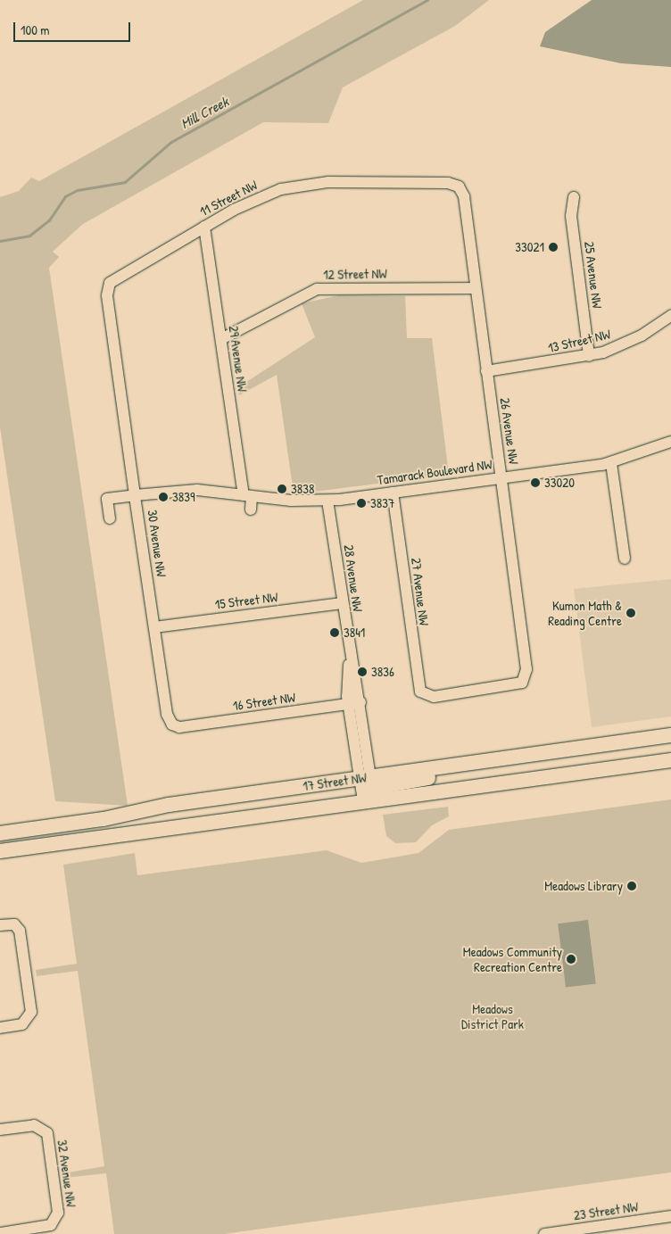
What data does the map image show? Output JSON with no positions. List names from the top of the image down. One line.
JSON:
{"streets":{"main road":["17 Street NW"],"street":["11 Street NW","12 Street NW","25 Avenue NW","13 Street NW","29 Avenue NW","26 Avenue NW","Tamarack Boulevard NW","30 Avenue NW","28 Avenue NW","27 Avenue NW","15 Street NW","16 Street NW","32 Avenue NW","23 Street NW"]},"crossings":[["11 Street NW","29 Avenue NW"],["11 Street NW","26 Avenue NW"],["11 Street NW","30 Avenue NW"],["12 Street NW","29 Avenue NW"],["12 Street NW","26 Avenue NW"],["25 Avenue NW","13 Street NW"],["13 Street NW","26 Avenue NW"],["29 Avenue NW","Tamarack Boulevard NW"],["26 Avenue NW","Tamarack Boulevard NW"],["26 Avenue NW","27 Avenue NW"],["Tamarack Boulevard NW","30 Avenue NW"],["Tamarack Boulevard NW","28 Avenue NW"],["Tamarack Boulevard NW","27 Avenue NW"],["30 Avenue NW","15 Street NW"],["30 Avenue NW","16 Street NW"],["28 Avenue NW","15 Street NW"],["28 Avenue NW","16 Street NW"],["28 Avenue NW","17 Street NW"]],"water":["Mill Creek"],"parks":["Meadows District Park"],"places":["33021","33020","3838","3839","3837","Kumon Math & Reading Centre","3841","3836","Meadows Library","Meadows Community Recreation Centre"],"scale_bar":"100 m"}
